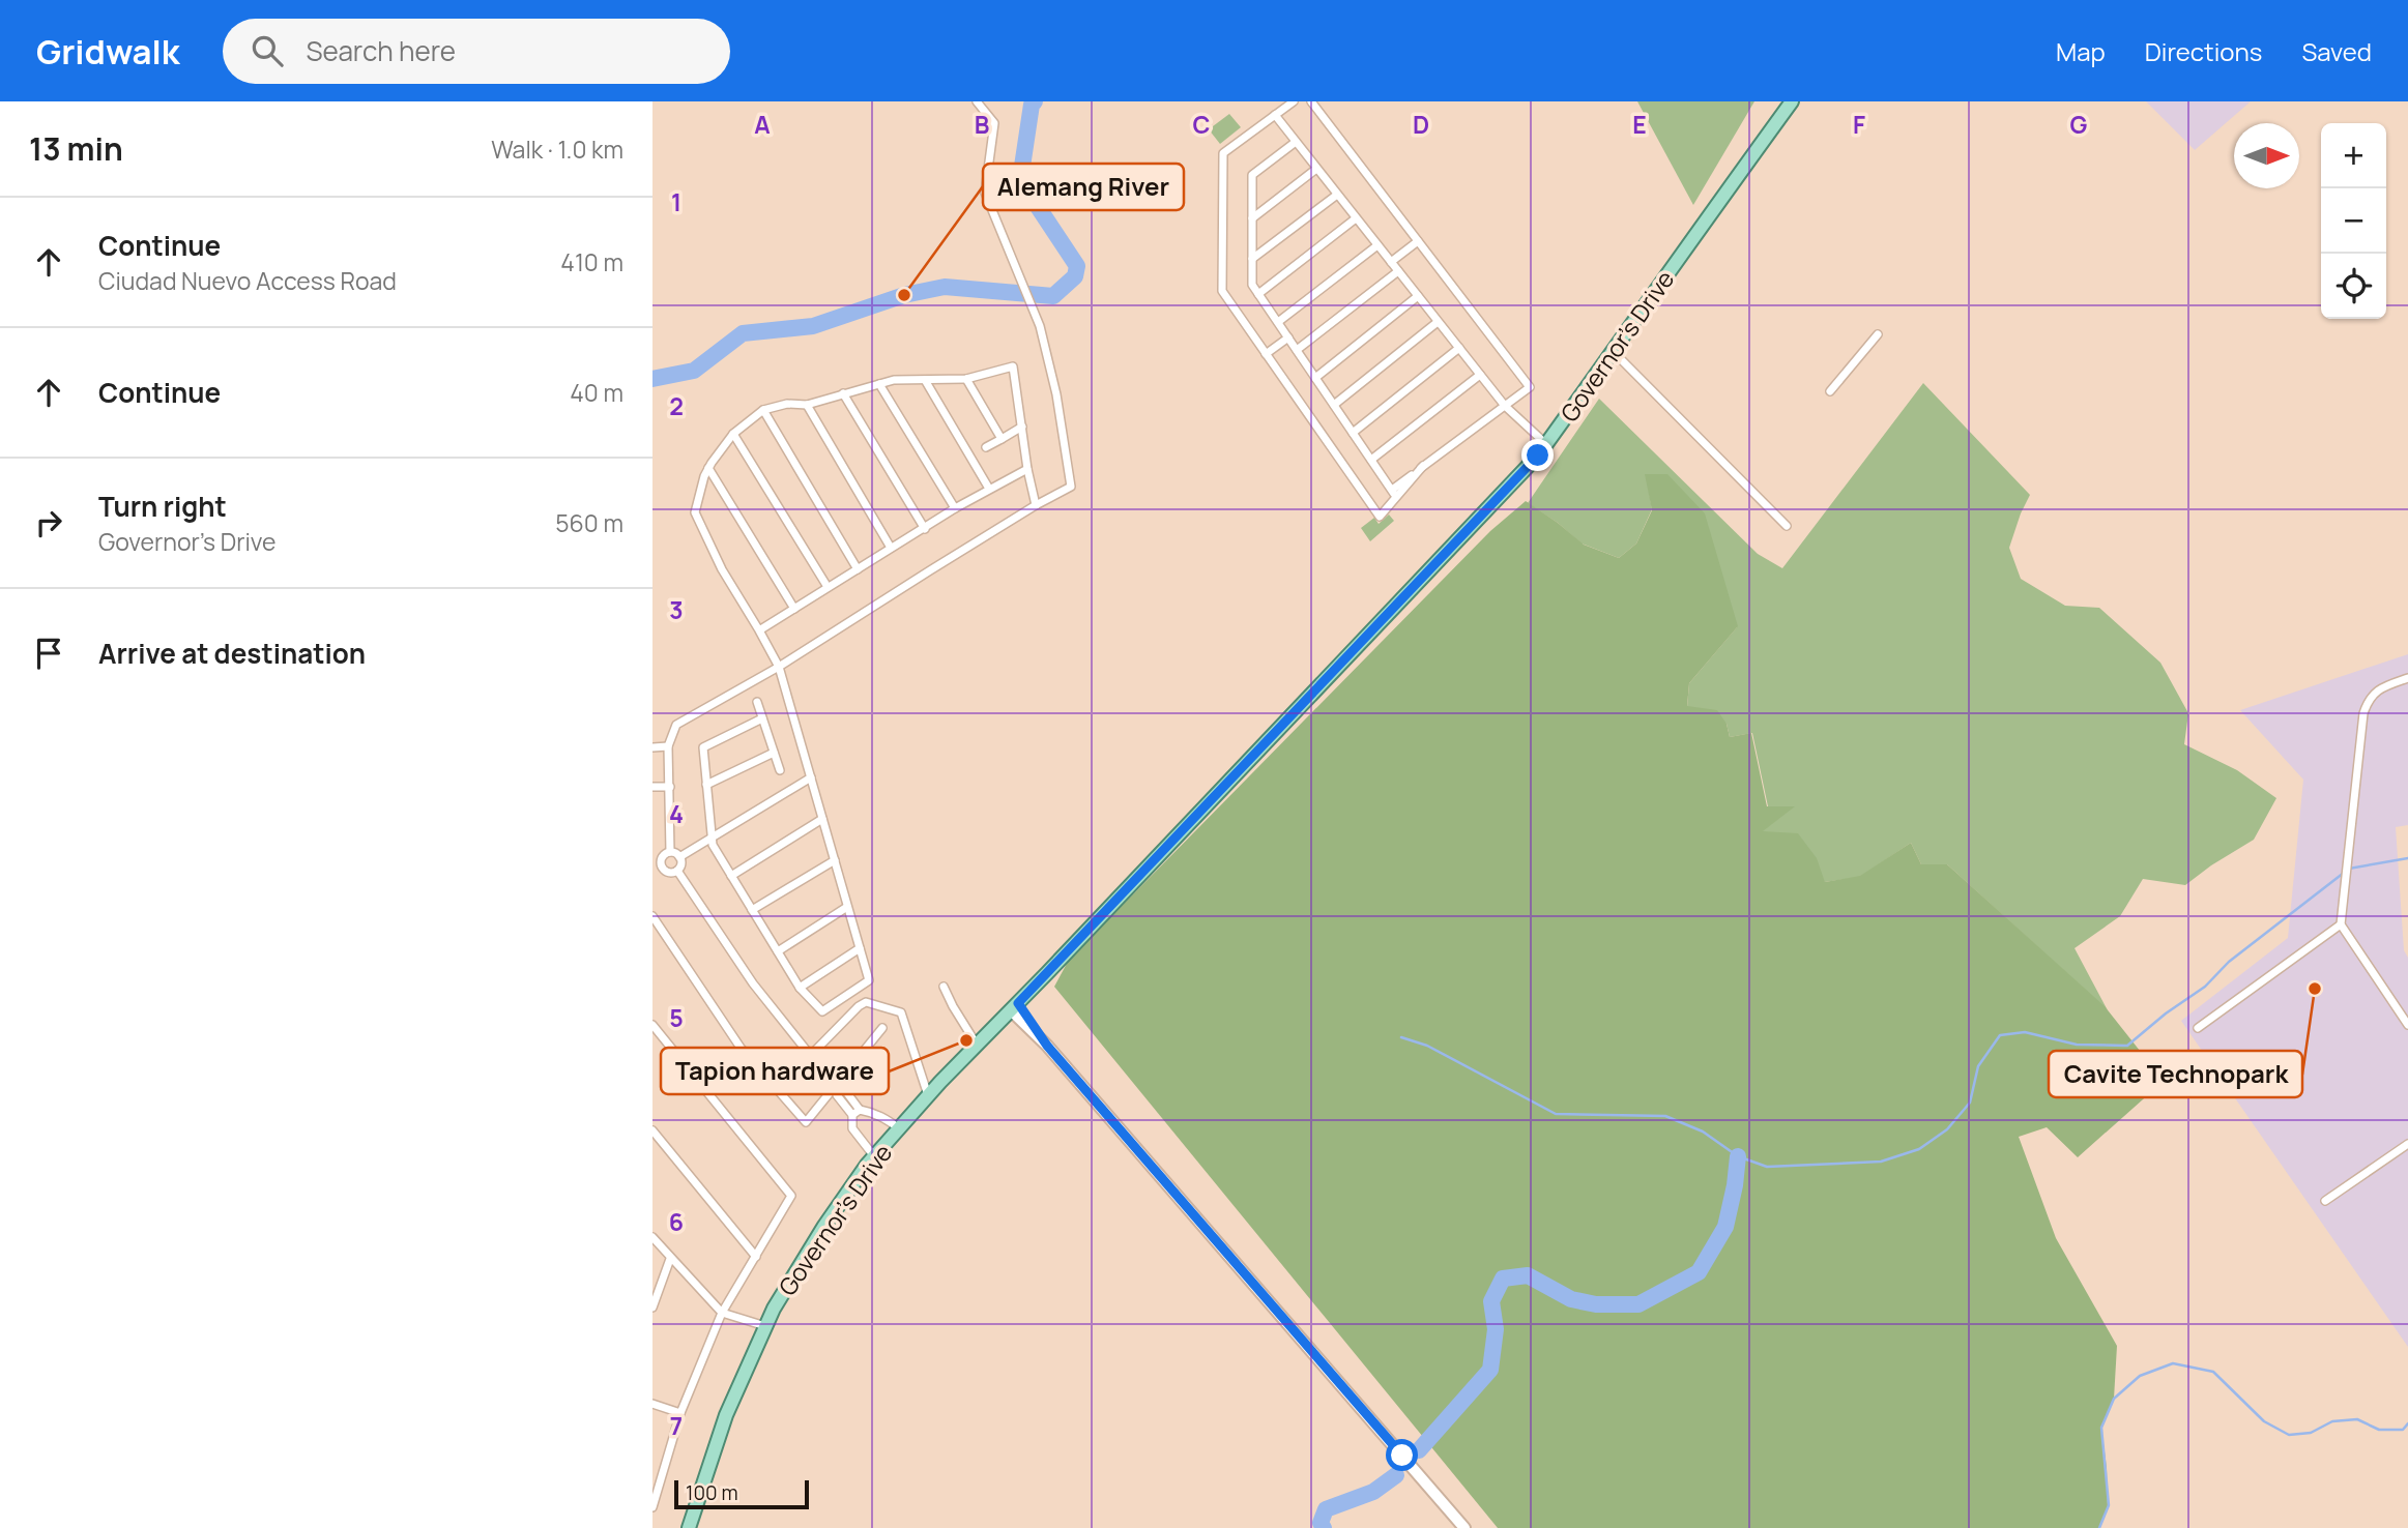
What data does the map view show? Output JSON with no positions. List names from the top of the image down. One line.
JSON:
{"streets":{"main road":["Governor's Drive"]},"places":["Alemang River","Cavite Technopark","Tapion hardware"],"scale_bar":"100 m","north":"right","page":{"header":"Gridwalk","search":"Search here","nav":["Map","Directions","Saved"],"heading":["13 min","Walk · 1.0 km"],"map_buttons":["+","−"],"list":[["Continue","Ciudad Nuevo Access Road","410 m"],["Continue","40 m"],["Turn right","Governor's Drive","560 m"],"Arrive at destination"],"scale":"100 m"},"grid":{"columns":["A","B","C","D","E","F","G"],"rows":["1","2","3","4","5","6","7"]}}
